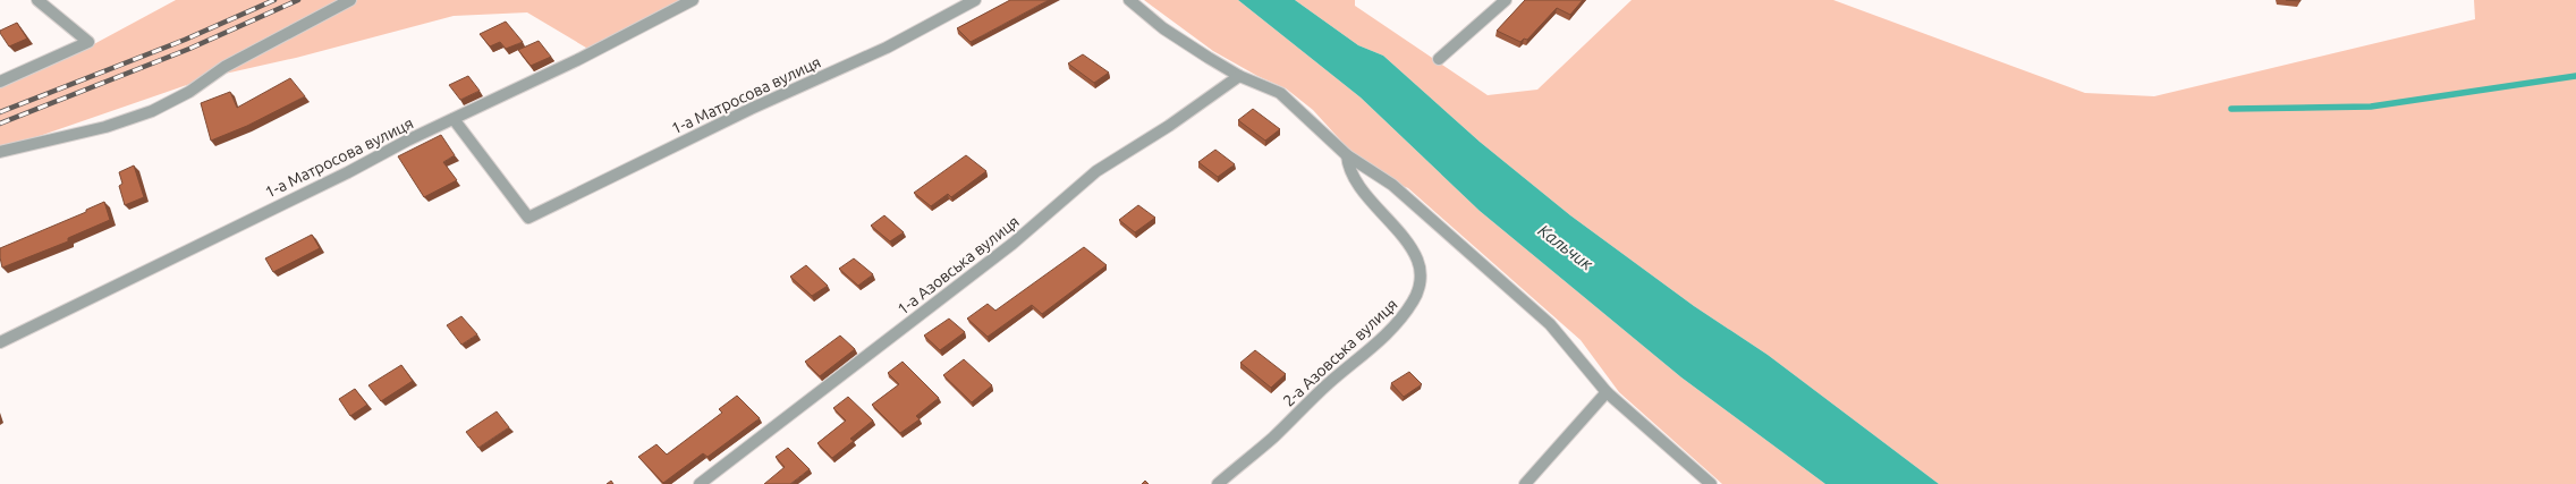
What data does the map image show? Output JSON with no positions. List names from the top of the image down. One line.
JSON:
{"streets":{"street":["1-а Матросова вулиця","1-а Азовська вулиця","2-а Азовська вулиця"]},"water":["Кальчик"]}
